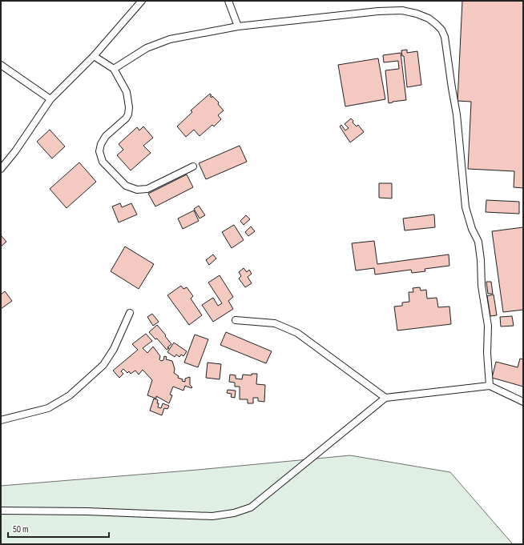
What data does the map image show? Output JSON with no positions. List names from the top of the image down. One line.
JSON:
{"scale_bar":"50 m"}
